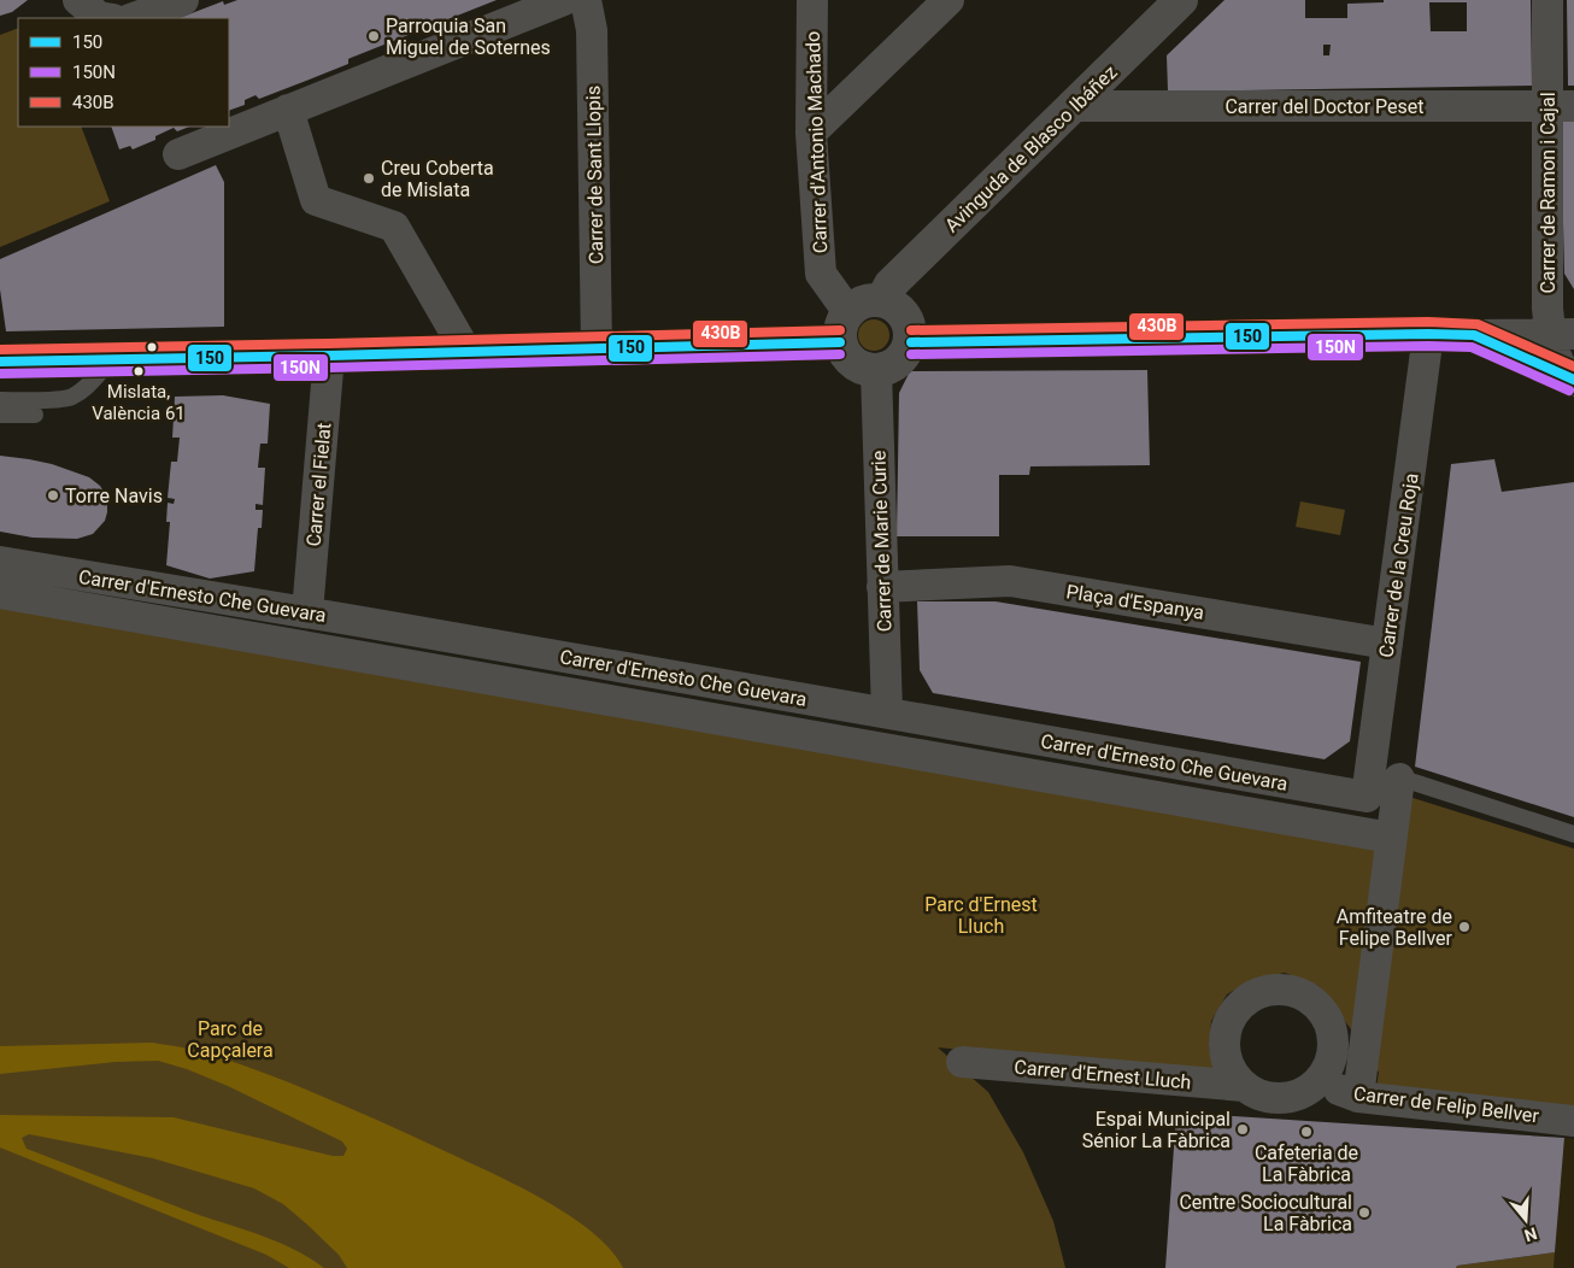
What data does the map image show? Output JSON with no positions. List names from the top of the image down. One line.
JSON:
{"streets":{"street":["Carrer del Doctor Peset","Carrer d'Antonio Machado","Avinguda de Blasco Ibáñez","Carrer de Sant Llopis","Carrer de Ramon i Cajal","Carrer el Fielat","Carrer de Marie Curie","Carrer de la Creu Roja","Carrer d'Ernesto Che Guevara","Plaça d'Espanya","Carrer d'Ernest Lluch","Carrer de Felip Bellver"]},"crossings":[["Carrer del Doctor Peset","Avinguda de Blasco Ibáñez"],["Carrer del Doctor Peset","Carrer de Ramon i Cajal"],["Carrer d'Antonio Machado","Avinguda de Blasco Ibáñez"],["Carrer d'Antonio Machado","Carrer de Marie Curie"],["Avinguda de Blasco Ibáñez","Carrer de Marie Curie"],["Carrer el Fielat","Carrer d'Ernesto Che Guevara"],["Carrer de Marie Curie","Carrer d'Ernesto Che Guevara"],["Carrer de Marie Curie","Plaça d'Espanya"],["Carrer de la Creu Roja","Carrer d'Ernesto Che Guevara"],["Carrer de la Creu Roja","Plaça d'Espanya"],["Carrer de la Creu Roja","Carrer de Felip Bellver"],["Carrer d'Ernest Lluch","Carrer de Felip Bellver"]],"parks":["Parc d'Ernest Lluch","Parc de Capçalera"],"places":["Parroquia San Miguel de Soternes","Creu Coberta de Mislata","Mislata, València 61","Torre Navis","Amfiteatre de Felipe Bellver","Espai Municipal Sénior La Fàbrica","Cafeteria de La Fàbrica","Centre Sociocultural La Fàbrica"],"lines":["transit line 430B","transit line 150","transit line 150N"],"legend":["150","150N","430B"],"north":"bottom"}
